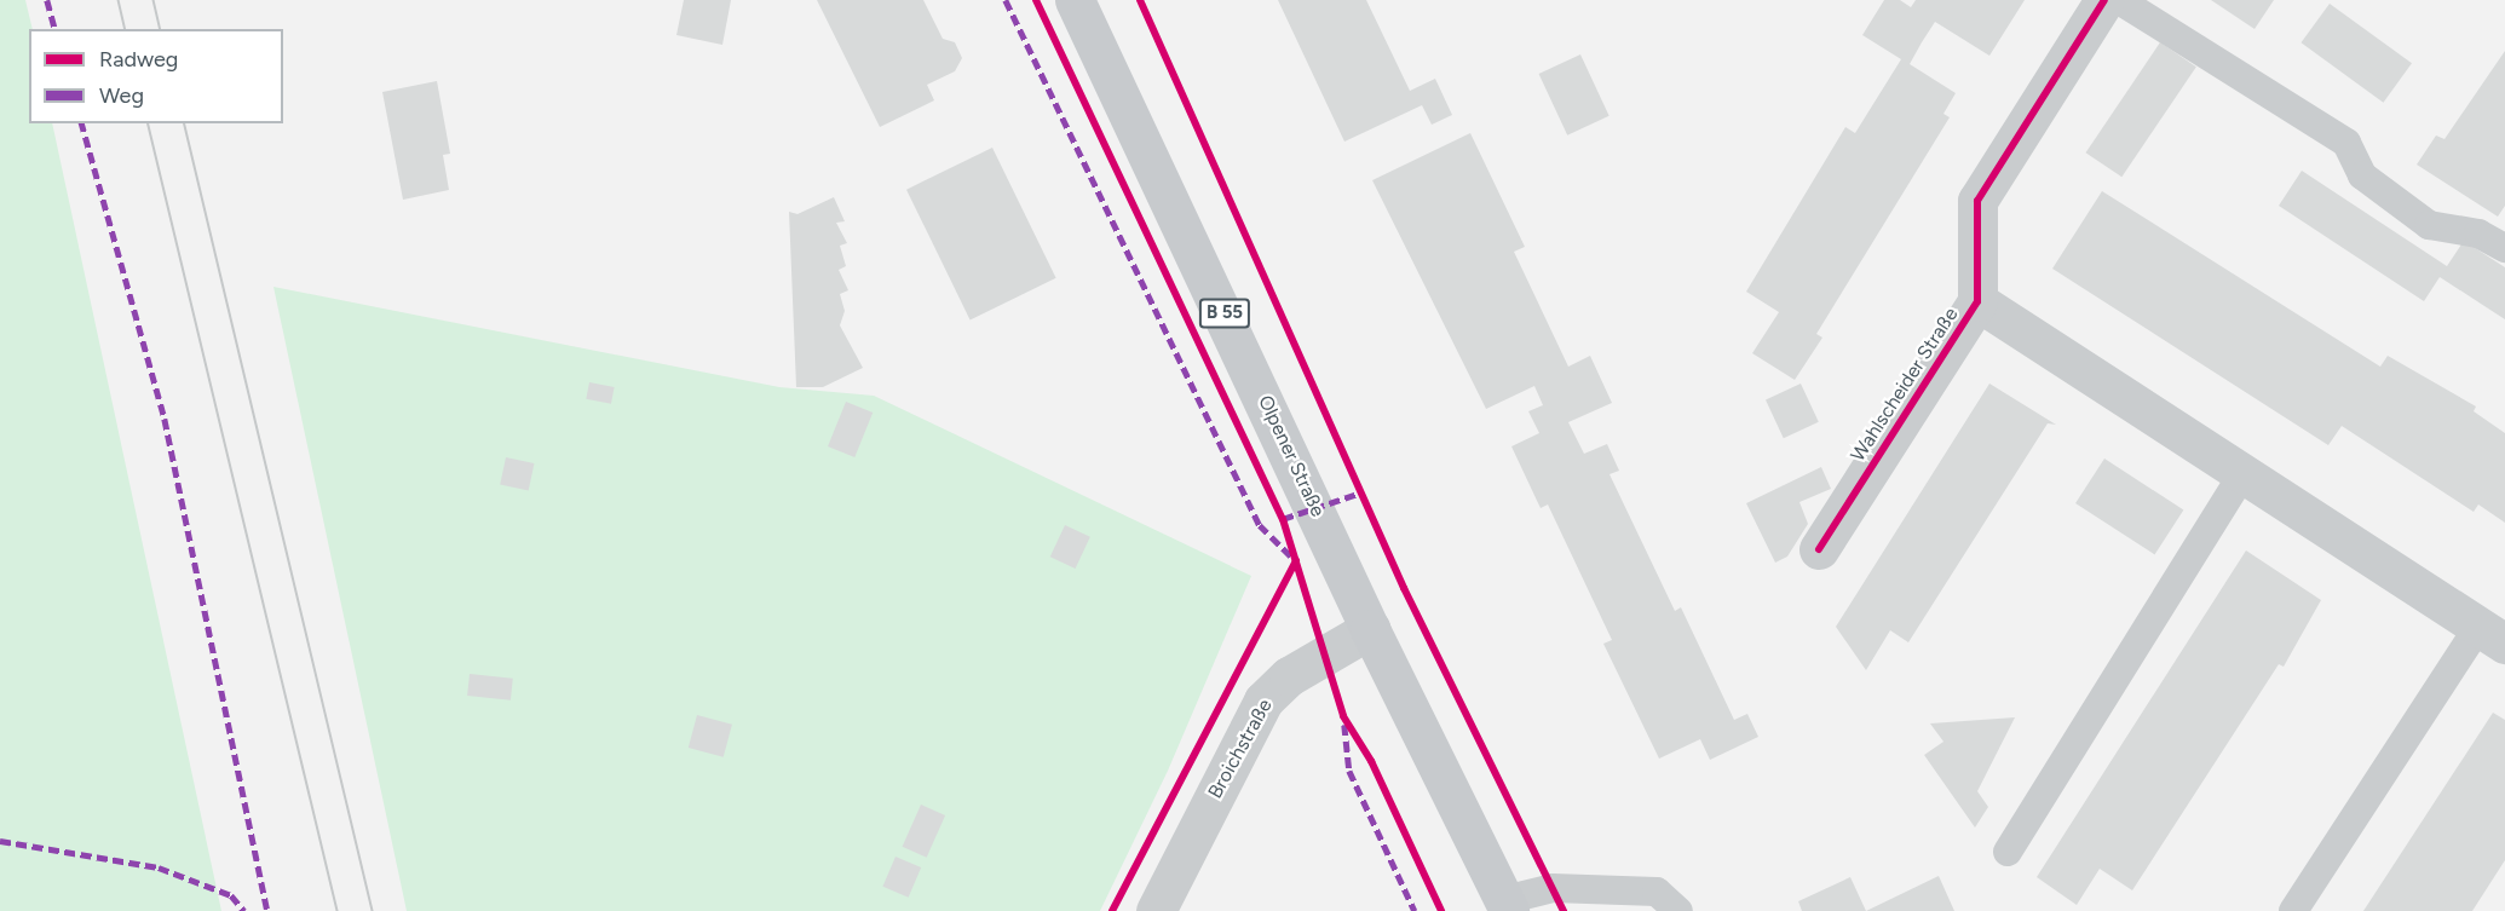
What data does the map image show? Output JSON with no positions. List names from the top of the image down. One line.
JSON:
{"streets":{"main road":["B 55","Olpener Straße"],"street":["Wahlscheider Straße","Broichstraße"]},"crossings":[["Olpener Straße","Broichstraße"]],"legend":["Radweg","Weg"]}
